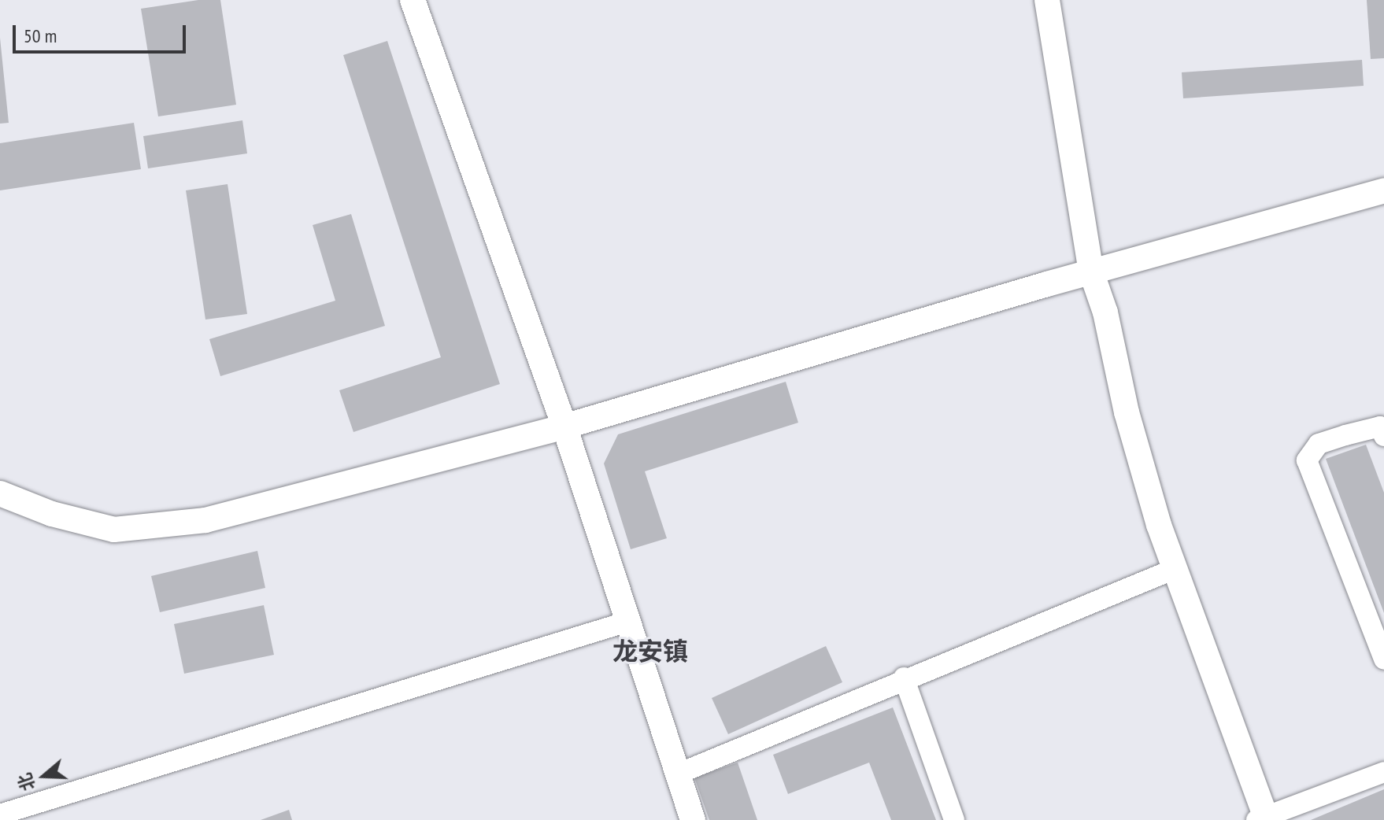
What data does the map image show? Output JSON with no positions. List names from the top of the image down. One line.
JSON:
{"districts":["龙安镇"],"scale_bar":"50 m","north":"left"}
